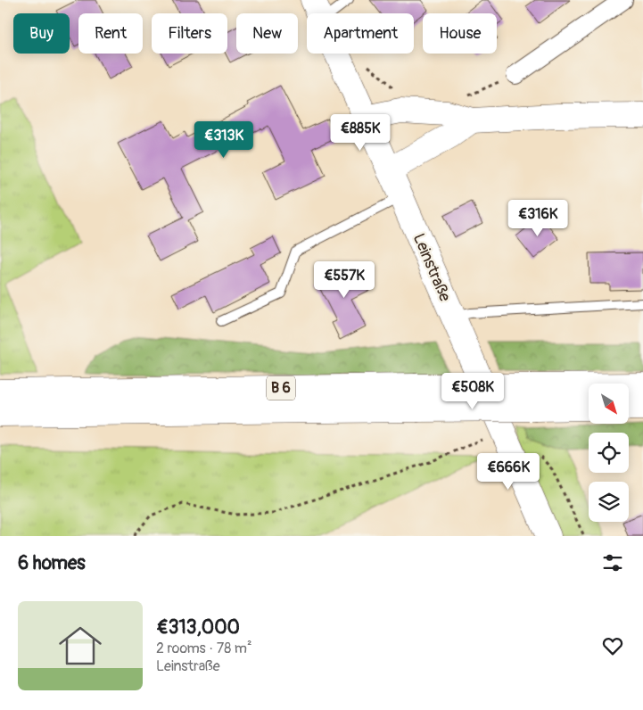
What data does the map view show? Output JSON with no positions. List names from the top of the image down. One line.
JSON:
{"streets":{"main road":["Leinstraße","B 6"]},"north":"bottom right","page":{"chip":["Buy","Rent","Filters","New","Apartment","House"],"price":["€885K","€313K","€316K","€557K","€508K","€666K"],"heading":"6 homes","list":[{"name":"€313,000","note":"2 rooms · 78 m² · Leinstraße"}]}}
